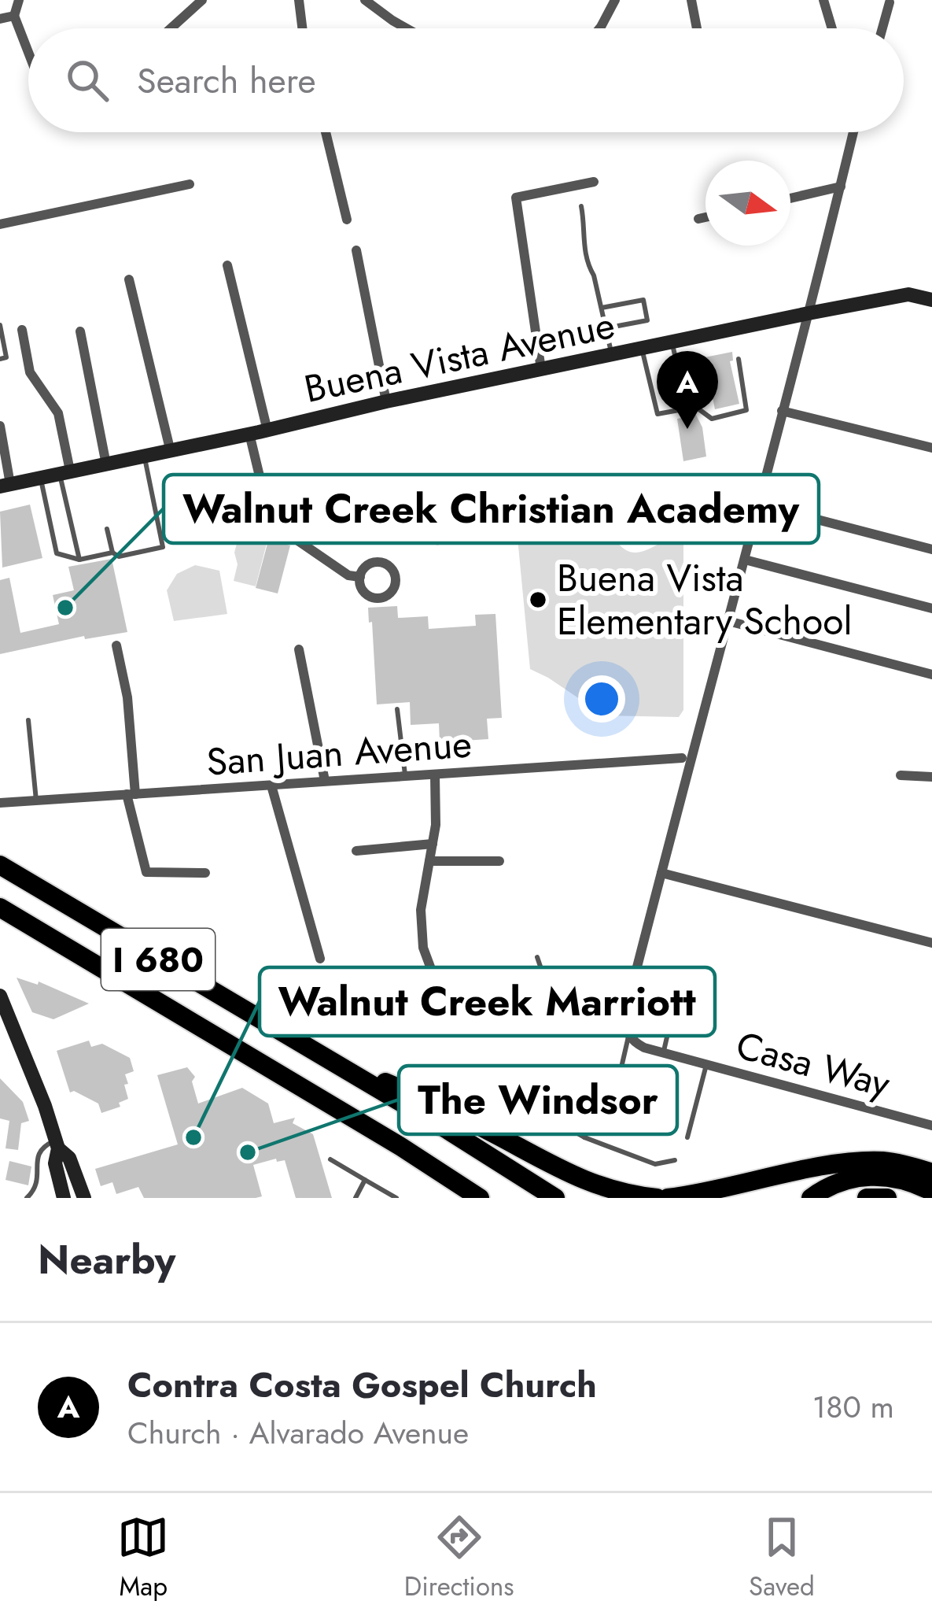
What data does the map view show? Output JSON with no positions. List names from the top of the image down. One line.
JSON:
{"streets":{"highway":["I 680"],"street":["Buena Vista Avenue","San Juan Avenue","Casa Way"]},"places":["Buena Vista Elementary School","Walnut Creek Christian Academy","Walnut Creek Marriott","The Windsor"],"north":"right","page":{"search":"Search here","pins":"A","heading":"Nearby","list":[{"mark":"A","name":"Contra Costa Gospel Church","note":"Church · Alvarado Avenue","value":"180 m"}],"nav":["Map","Directions","Saved"]}}
